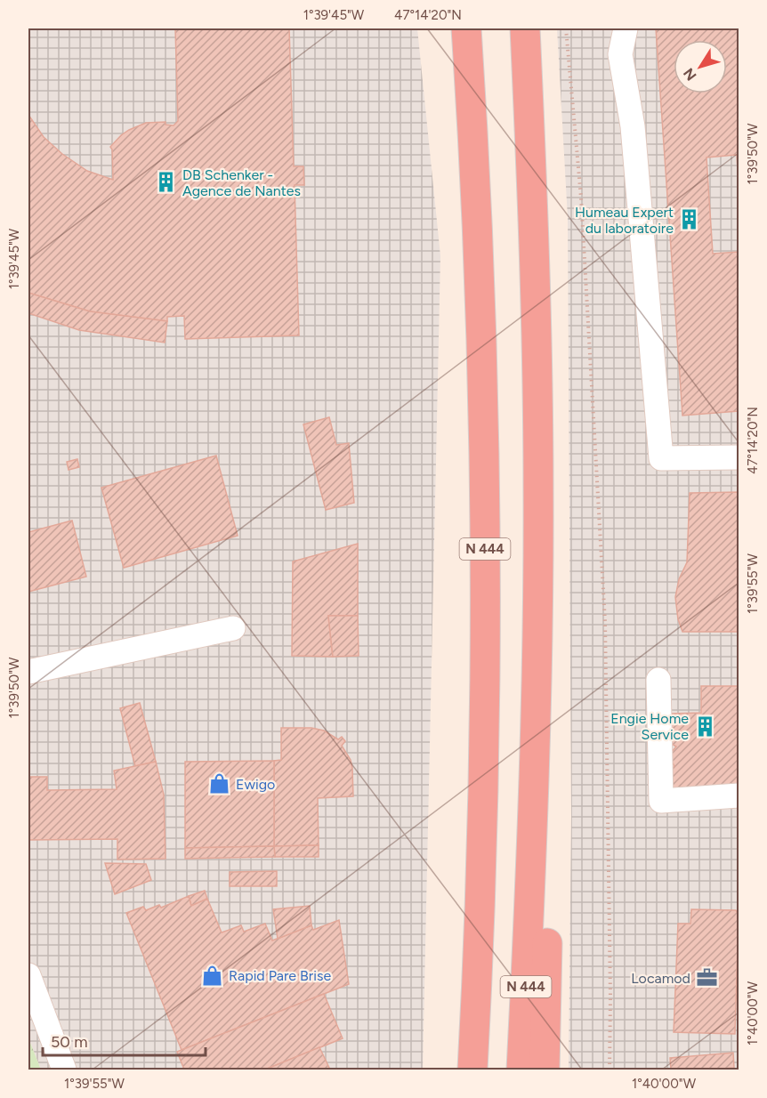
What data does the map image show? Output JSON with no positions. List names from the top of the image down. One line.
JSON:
{"streets":{"highway":["N 444"]},"places":{"building":["DB Schenker - Agence de Nantes","Humeau Expert du laboratoire","Engie Home Service"],"shop":["Ewigo","Rapid Pare Brise"],"office":["Locamod"]},"scale_bar":"50 m","north":"bottom left","coordinates":["1°39'45\"W","47°14'20\"N","1°39'50\"W","1°39'55\"W","1°40'00\"W"]}
